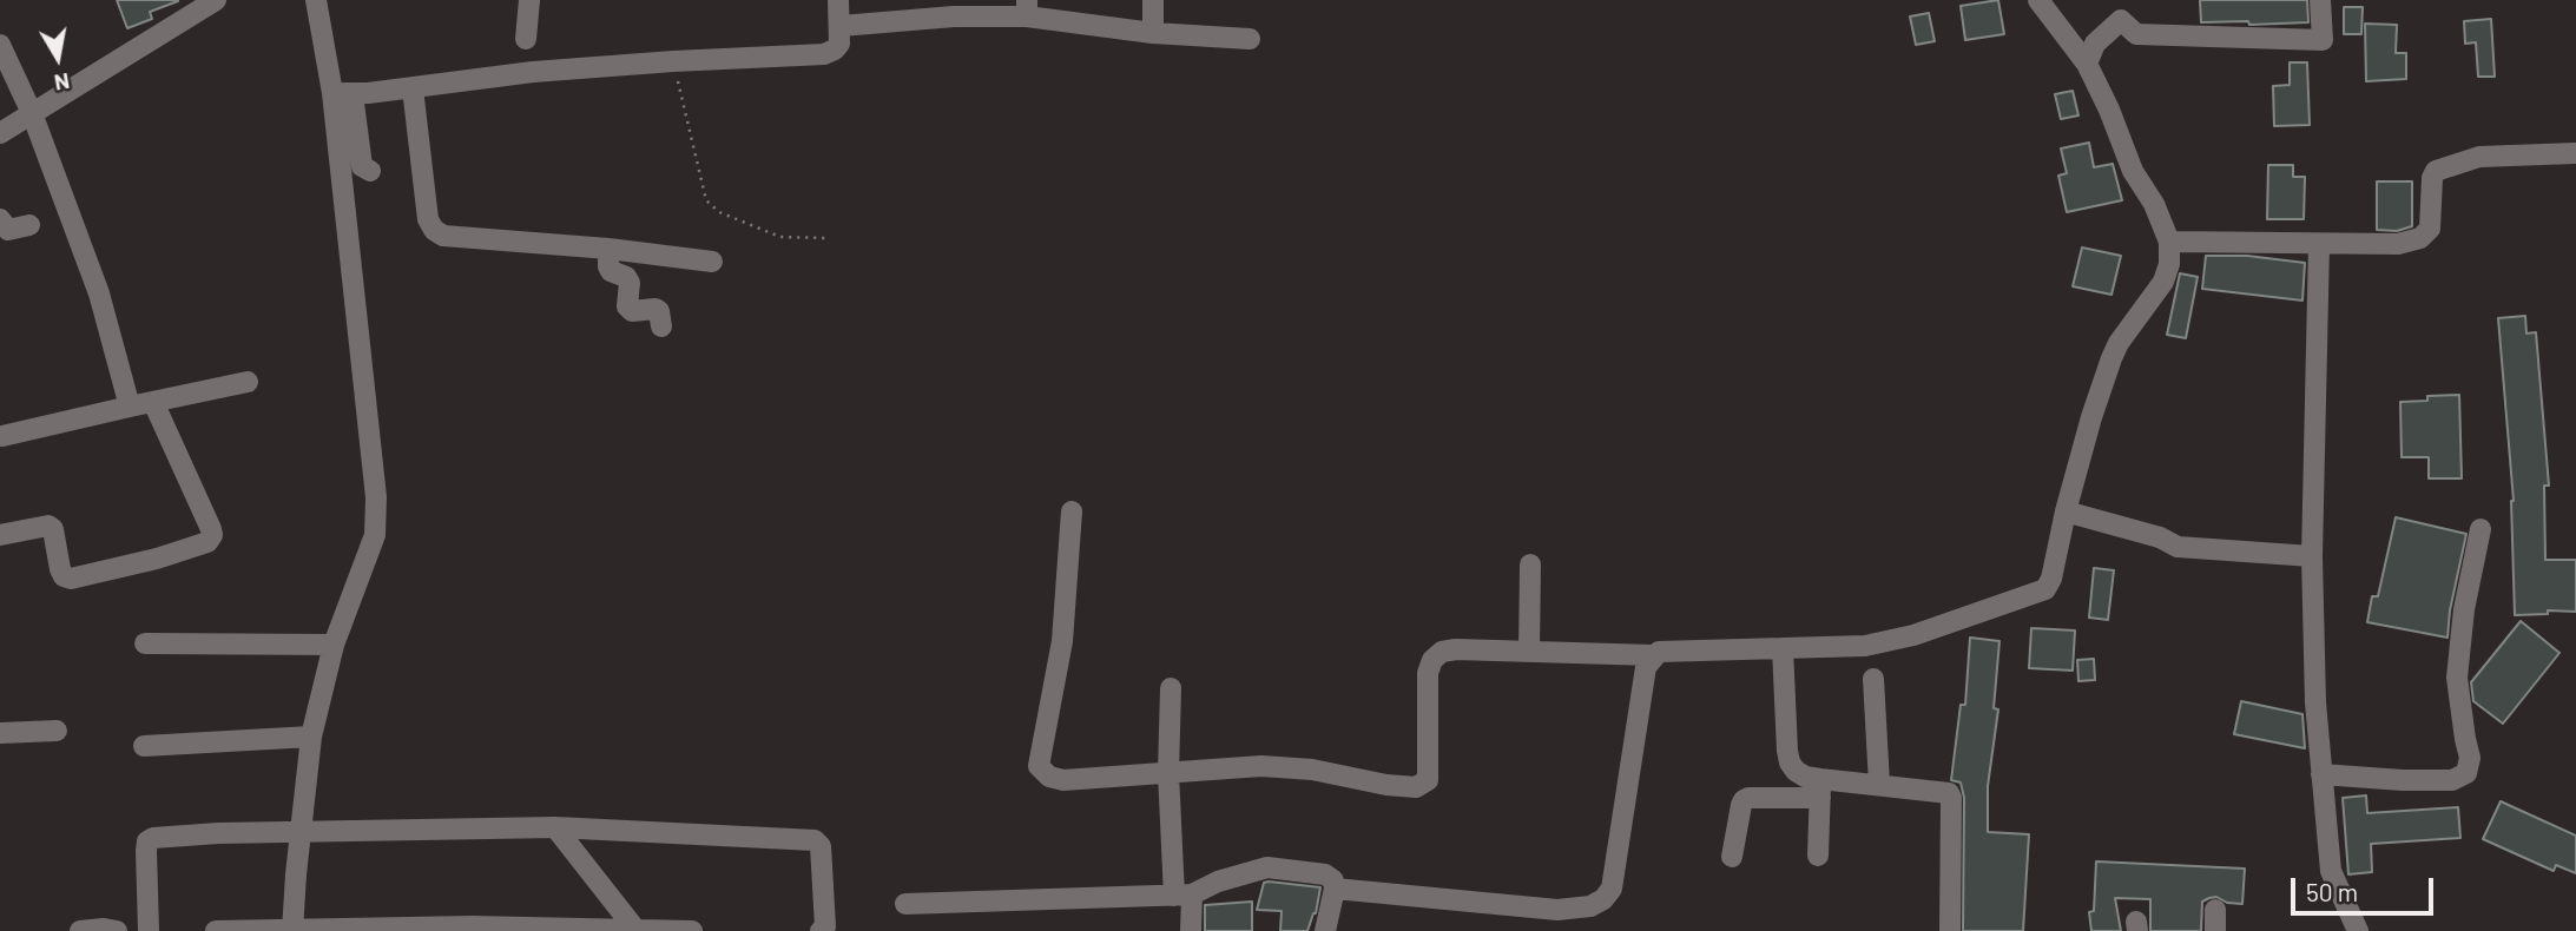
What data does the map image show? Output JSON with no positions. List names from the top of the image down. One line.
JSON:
{"scale_bar":"50 m","north":"bottom"}
